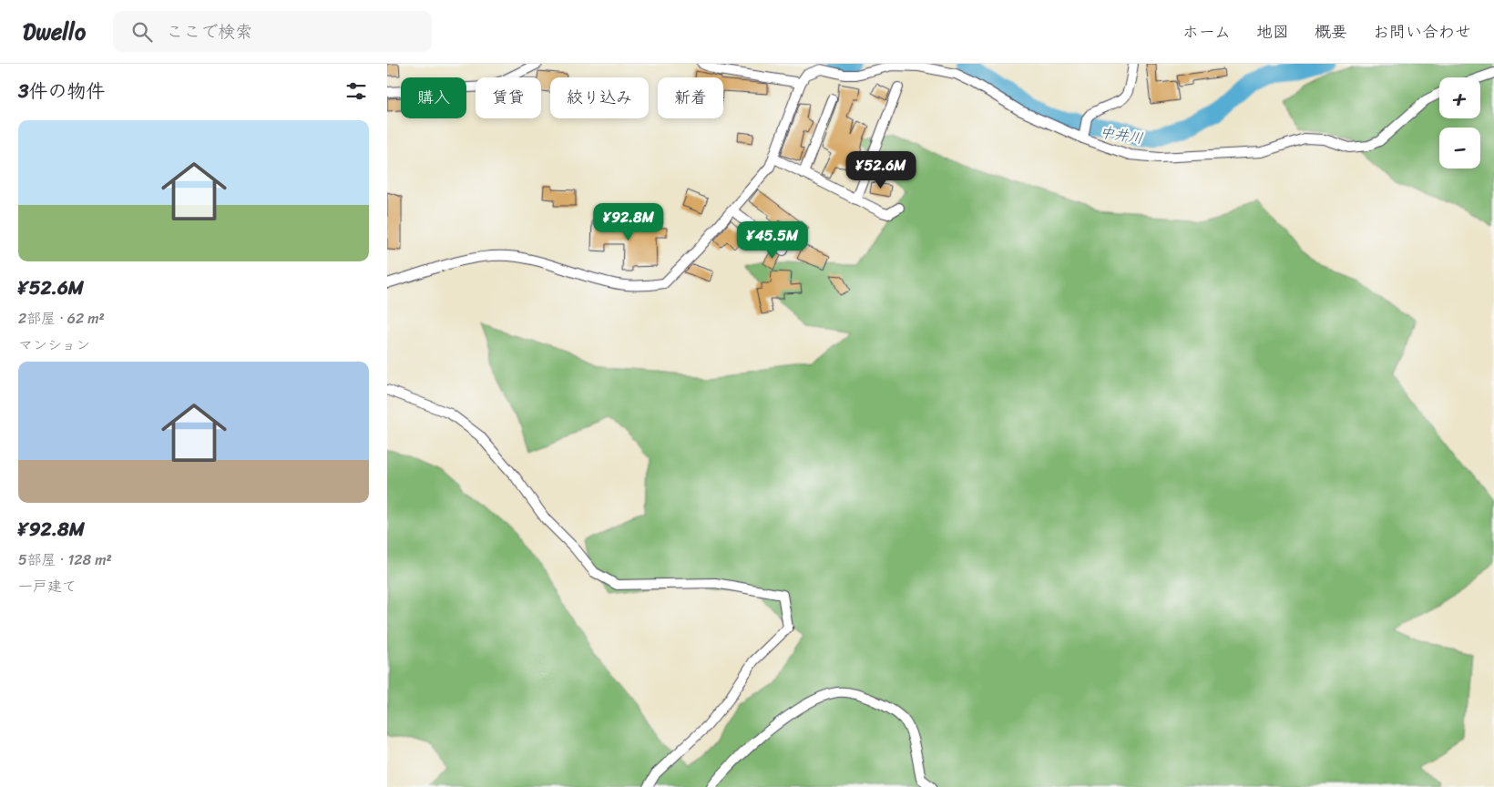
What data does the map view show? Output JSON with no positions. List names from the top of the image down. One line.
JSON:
{"water":["中井川"],"page":{"header":"Dwello","search":"ここで検索","nav":["ホーム","地図","概要","お問い合わせ"],"heading":"3件の物件","map_buttons":["+","−"],"chip":["購入","賃貸","絞り込み","新着"],"list":[{"name":"¥52.6M","note":"2部屋 · 62 m² · マンション"},{"name":"¥92.8M","note":"5部屋 · 128 m² · 一戸建て"}],"price":["¥52.6M","¥92.8M","¥45.5M"]}}
